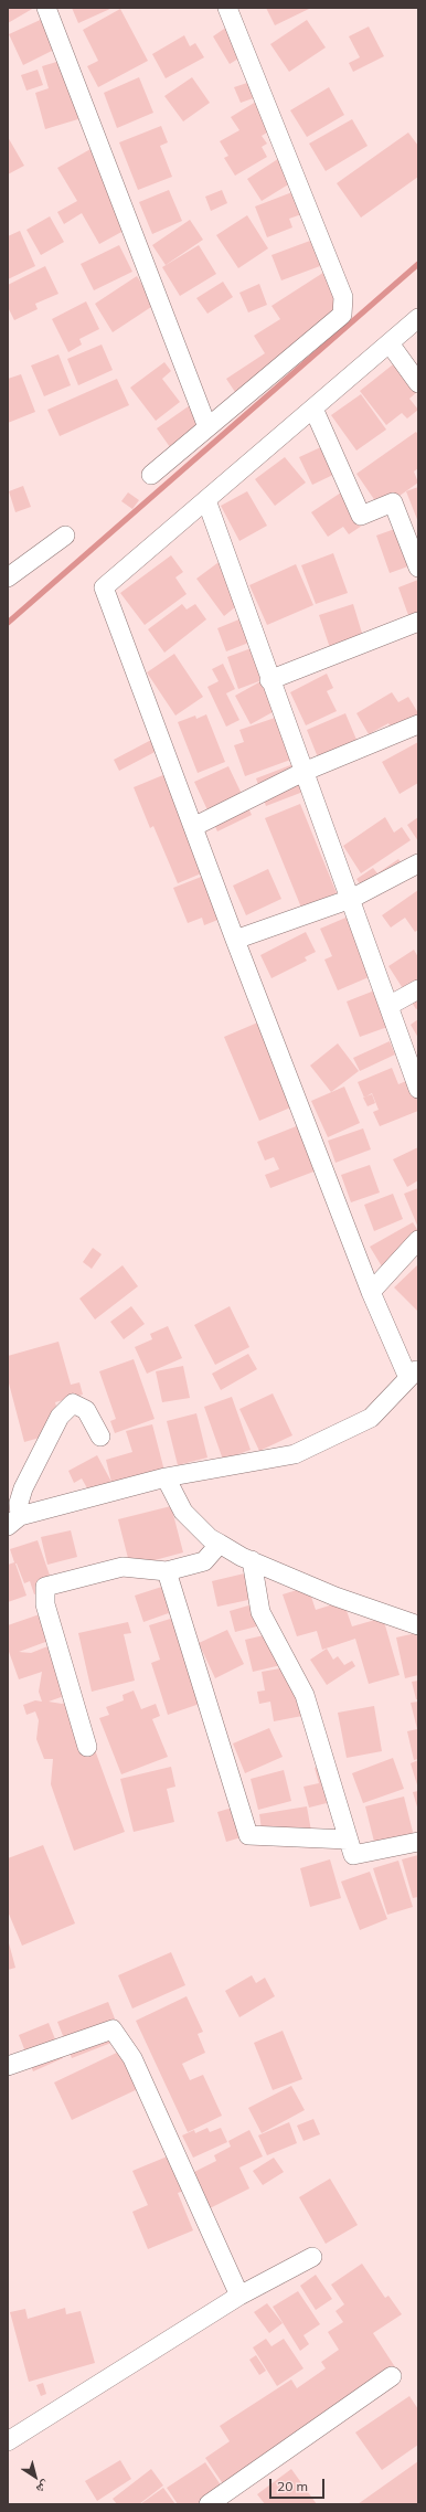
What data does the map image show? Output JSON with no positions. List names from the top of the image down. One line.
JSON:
{"scale_bar":"20 m","north":"bottom right"}
